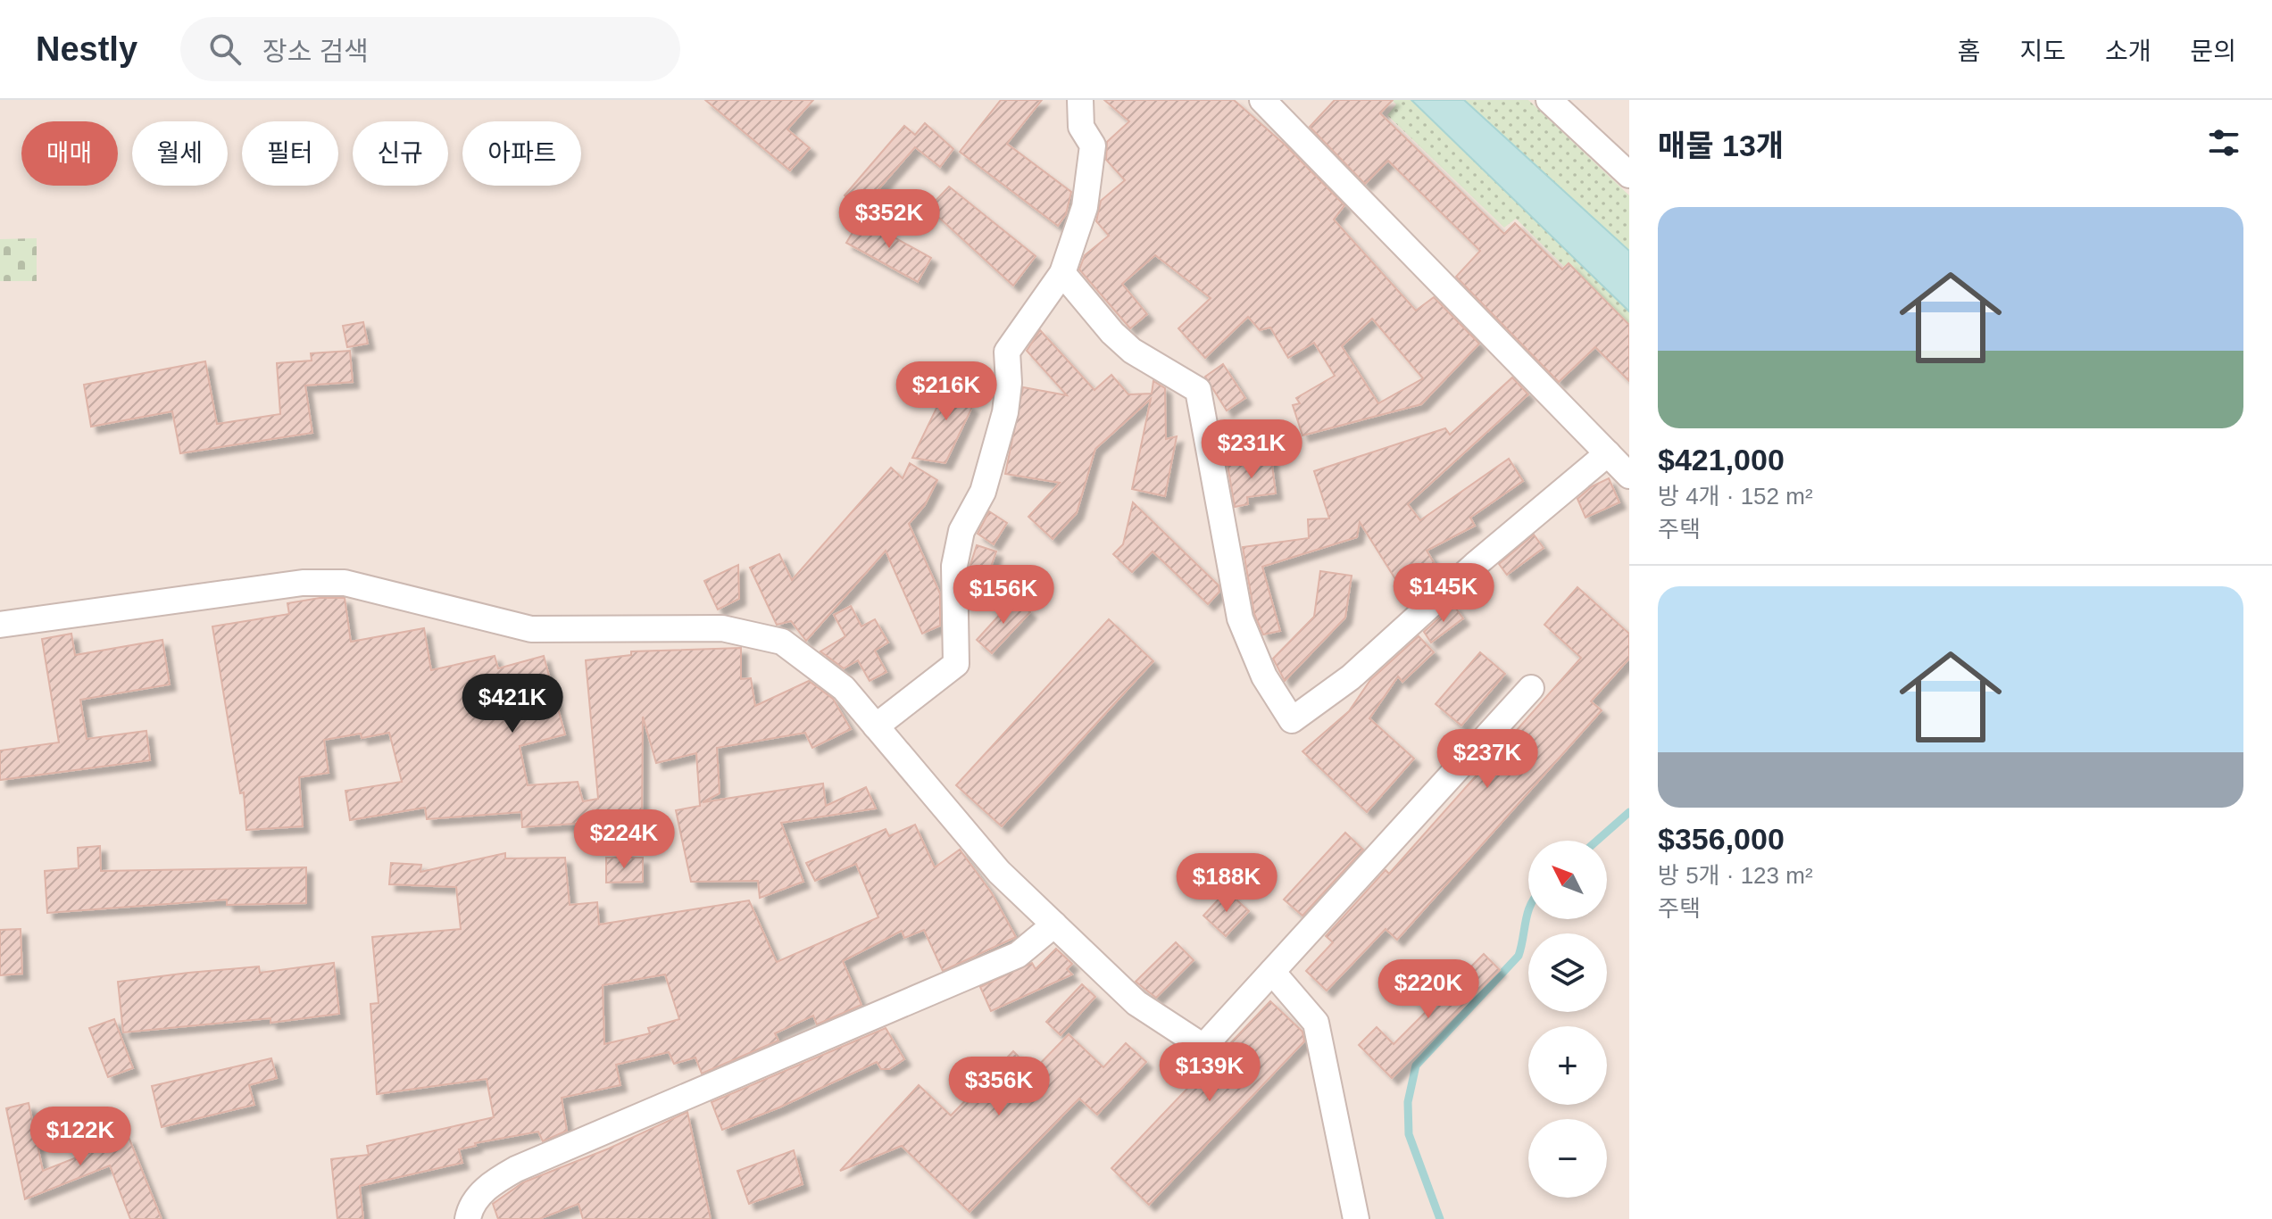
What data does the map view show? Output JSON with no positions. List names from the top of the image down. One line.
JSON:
{"north":"top left","page":{"header":"Nestly","search":"장소 검색","nav":["홈","지도","소개","문의"],"heading":"매물 13개","chip":["매매","월세","필터","신규","아파트"],"list":[{"name":"$421,000","note":"방 4개 · 152 m² · 주택"},{"name":"$356,000","note":"방 5개 · 123 m² · 주택"}],"price":["$352K","$216K","$231K","$145K","$156K","$421K","$237K","$224K","$188K","$220K","$139K","$356K","$122K"],"map_buttons":["+","−"]}}
